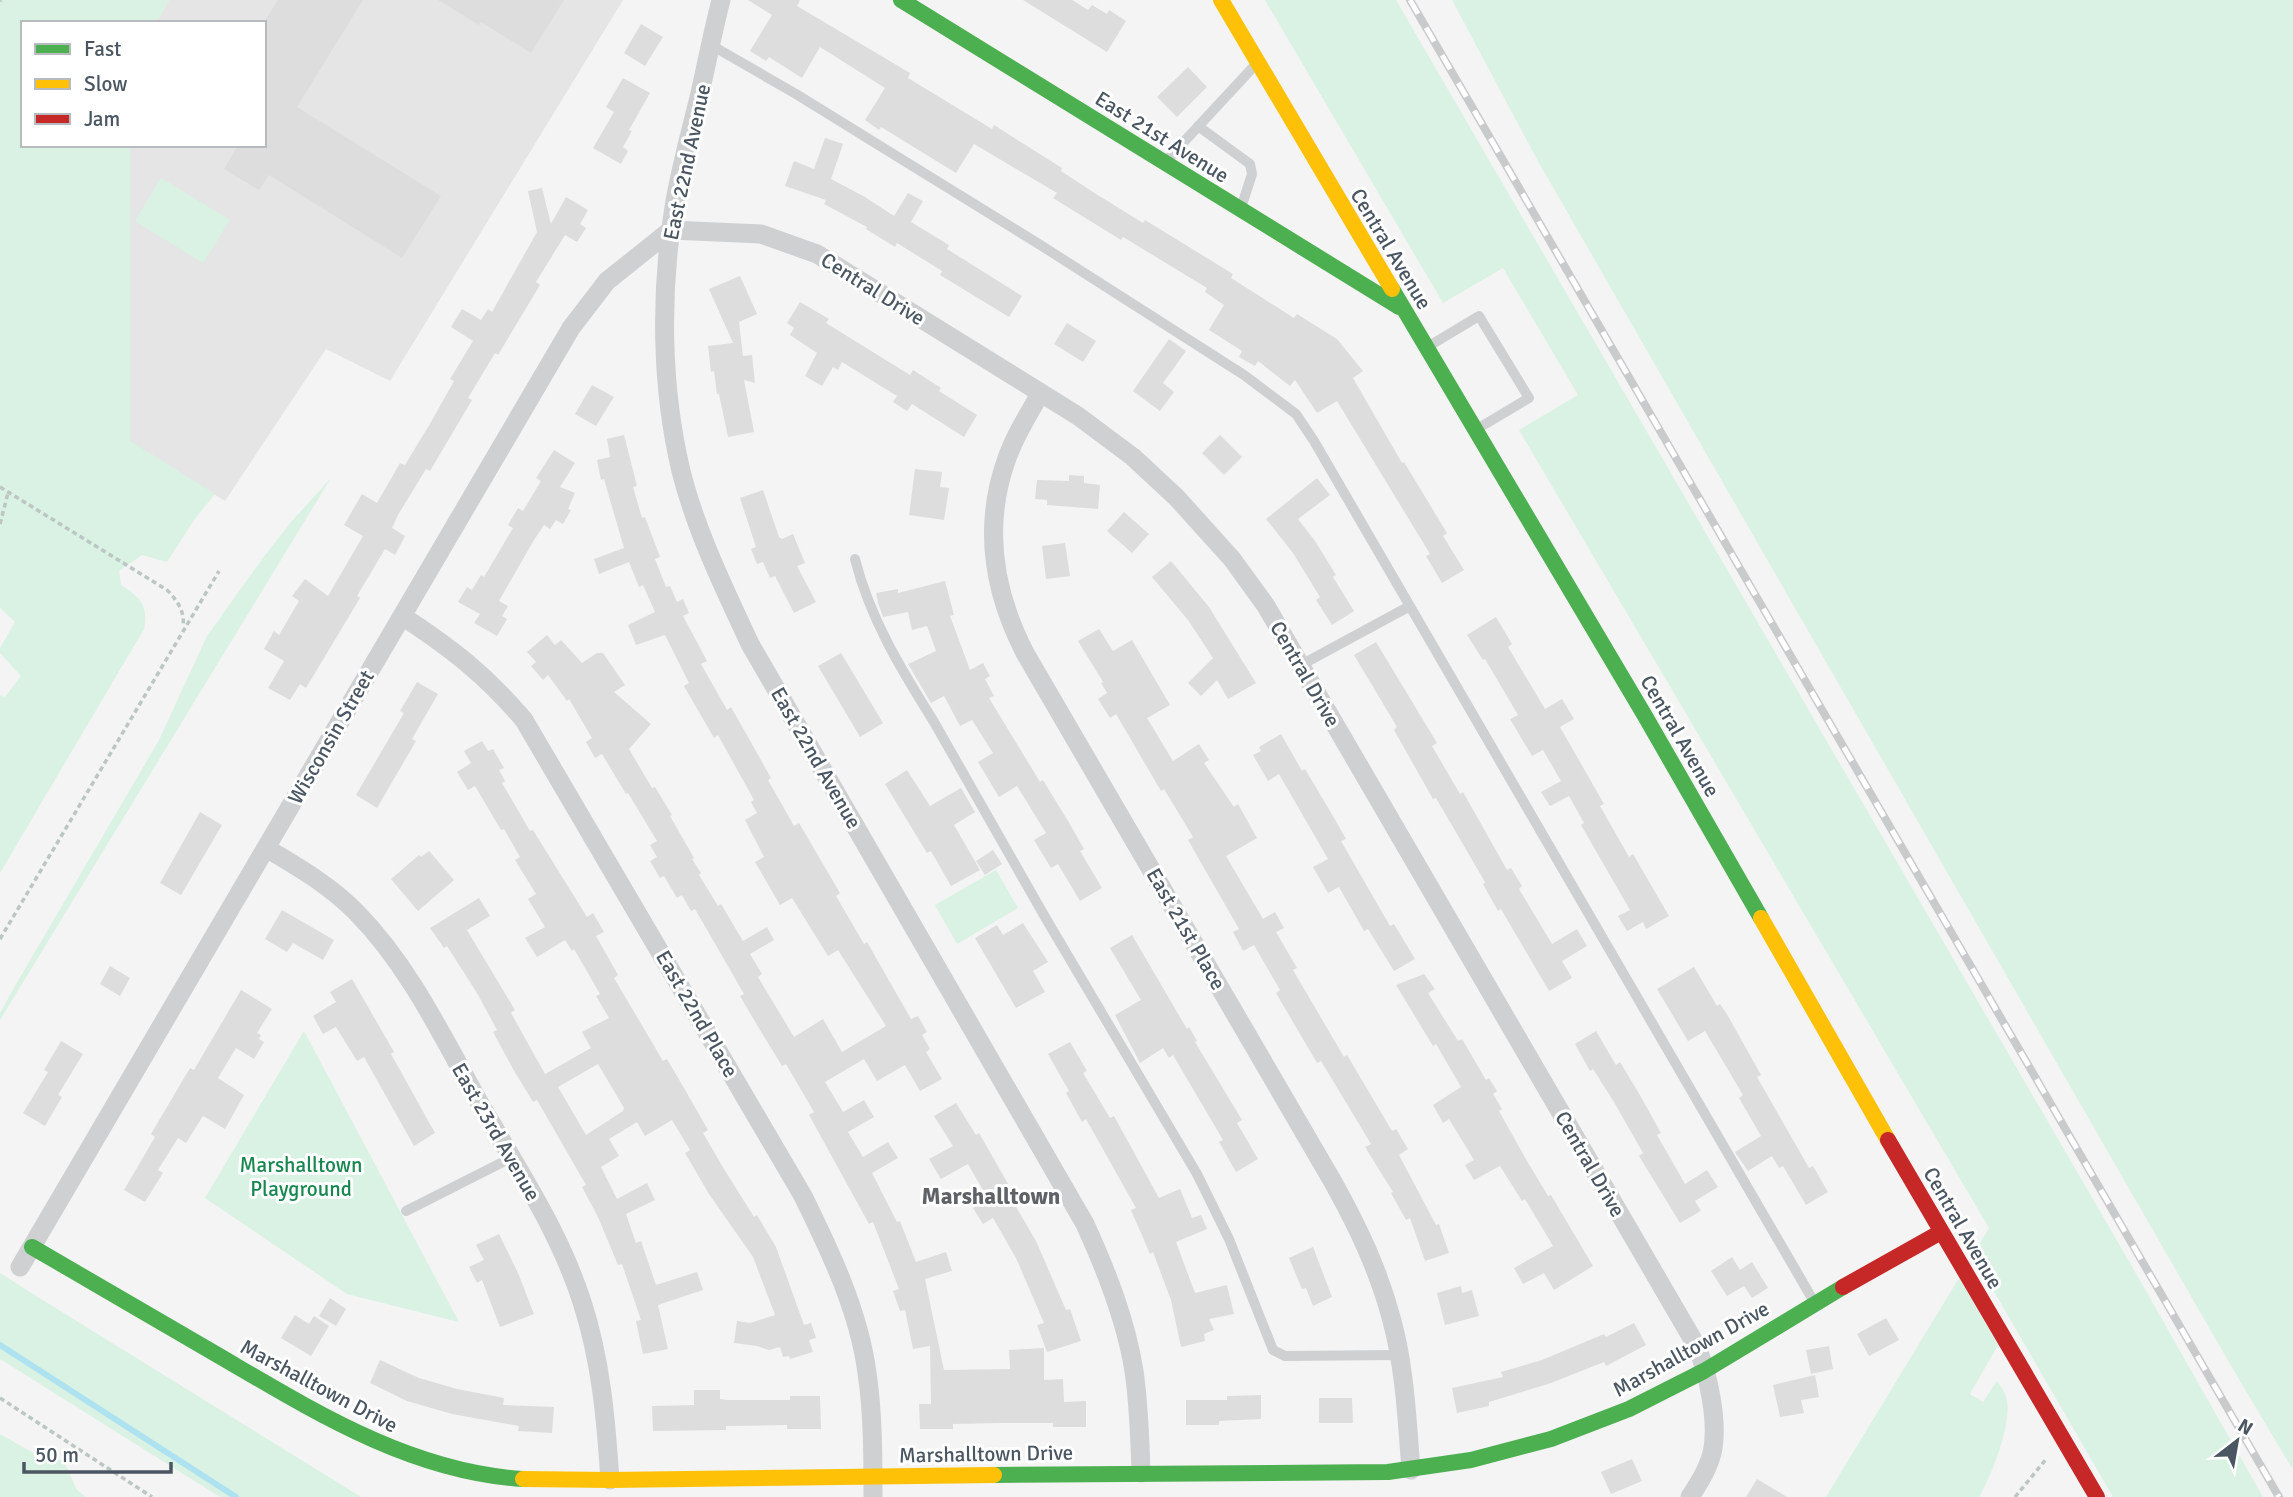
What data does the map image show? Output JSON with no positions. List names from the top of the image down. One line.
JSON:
{"streets":{"street":["East 21st Avenue","East 22nd Avenue","Central Avenue","Central Drive","Wisconsin Street","East 21st Place","East 22nd Place","East 23rd Avenue","Marshalltown Drive"]},"crossings":[["East 21st Avenue","Central Avenue"],["East 22nd Avenue","Central Drive"],["East 22nd Avenue","Wisconsin Street"],["East 22nd Avenue","Marshalltown Drive"],["Central Avenue","Marshalltown Drive"],["Central Drive","Wisconsin Street"],["Central Drive","East 21st Place"],["Central Drive","Marshalltown Drive"],["Wisconsin Street","East 22nd Place"],["Wisconsin Street","East 23rd Avenue"],["Wisconsin Street","Marshalltown Drive"],["East 21st Place","Marshalltown Drive"],["East 22nd Place","Marshalltown Drive"],["East 23rd Avenue","Marshalltown Drive"]],"districts":["Marshalltown"],"parks":["Marshalltown Playground"],"legend":["Fast","Slow","Jam"],"scale_bar":"50 m","north":"top right"}
